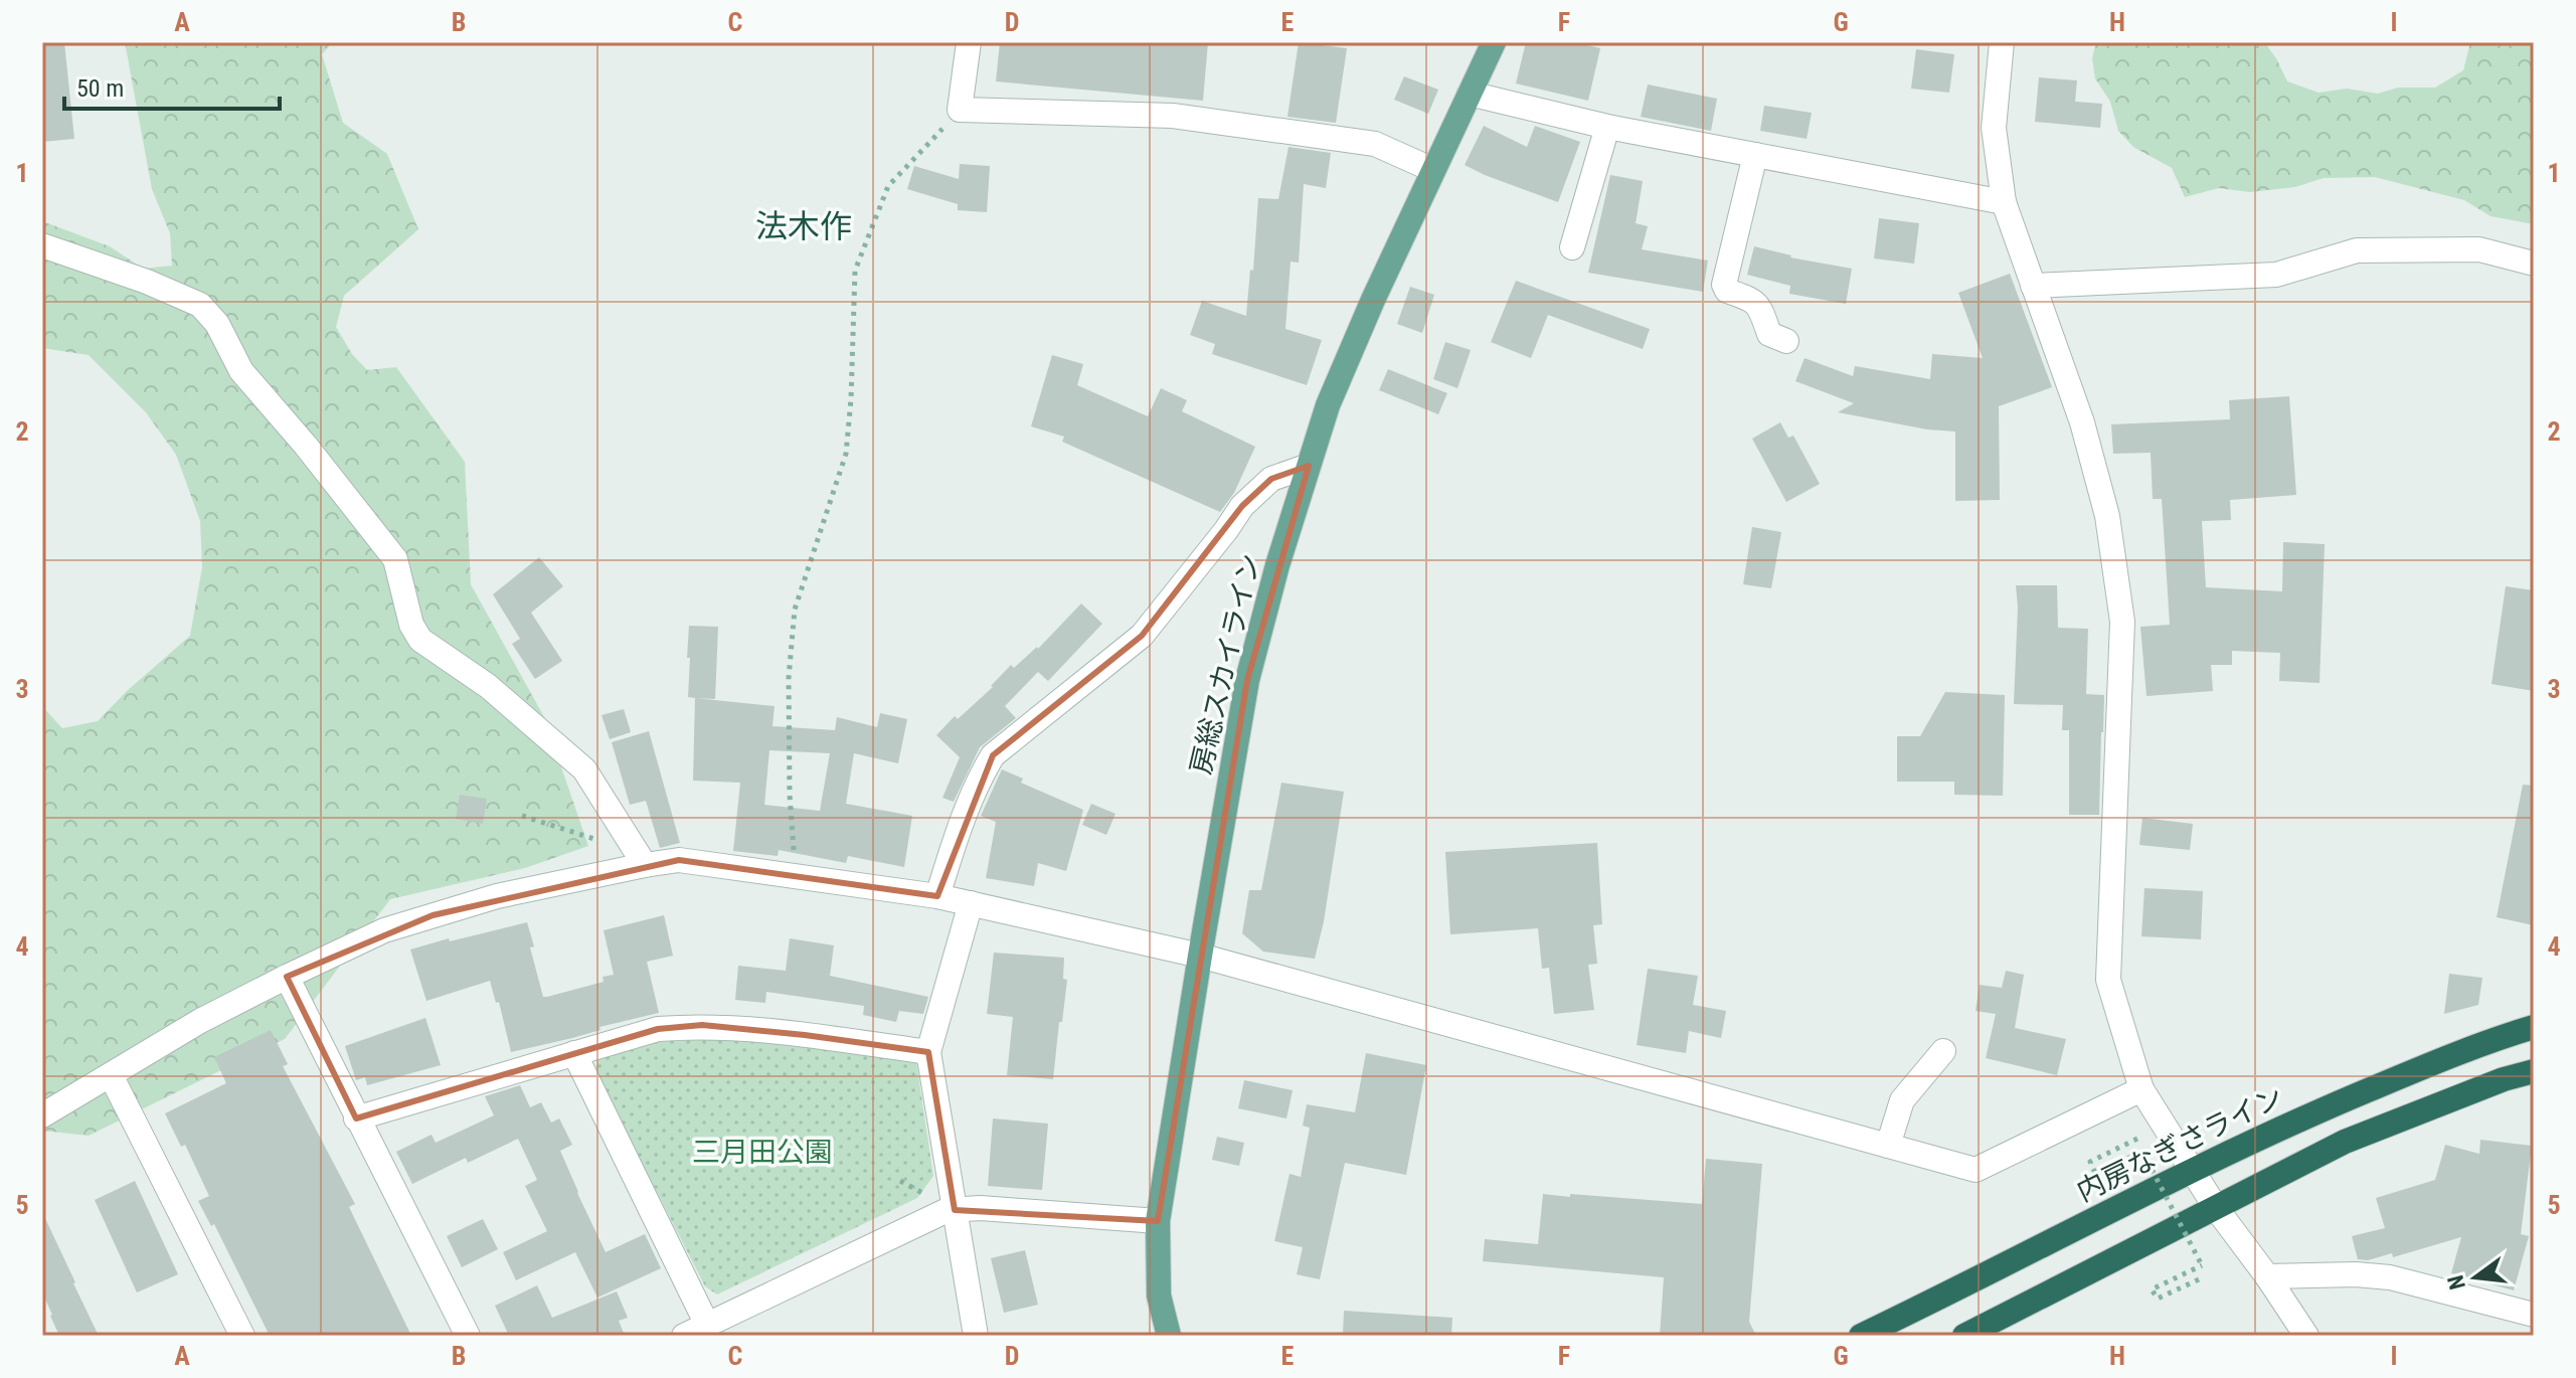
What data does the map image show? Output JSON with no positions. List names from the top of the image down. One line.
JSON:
{"streets":{"highway":["内房なぎさライン"],"main road":["房総スカイライン"]},"districts":["法木作"],"parks":["三月田公園"],"scale_bar":"50 m","north":"left","grid":{"columns":["A","B","C","D","E","F","G","H","I"],"rows":["1","2","3","4","5"]}}
